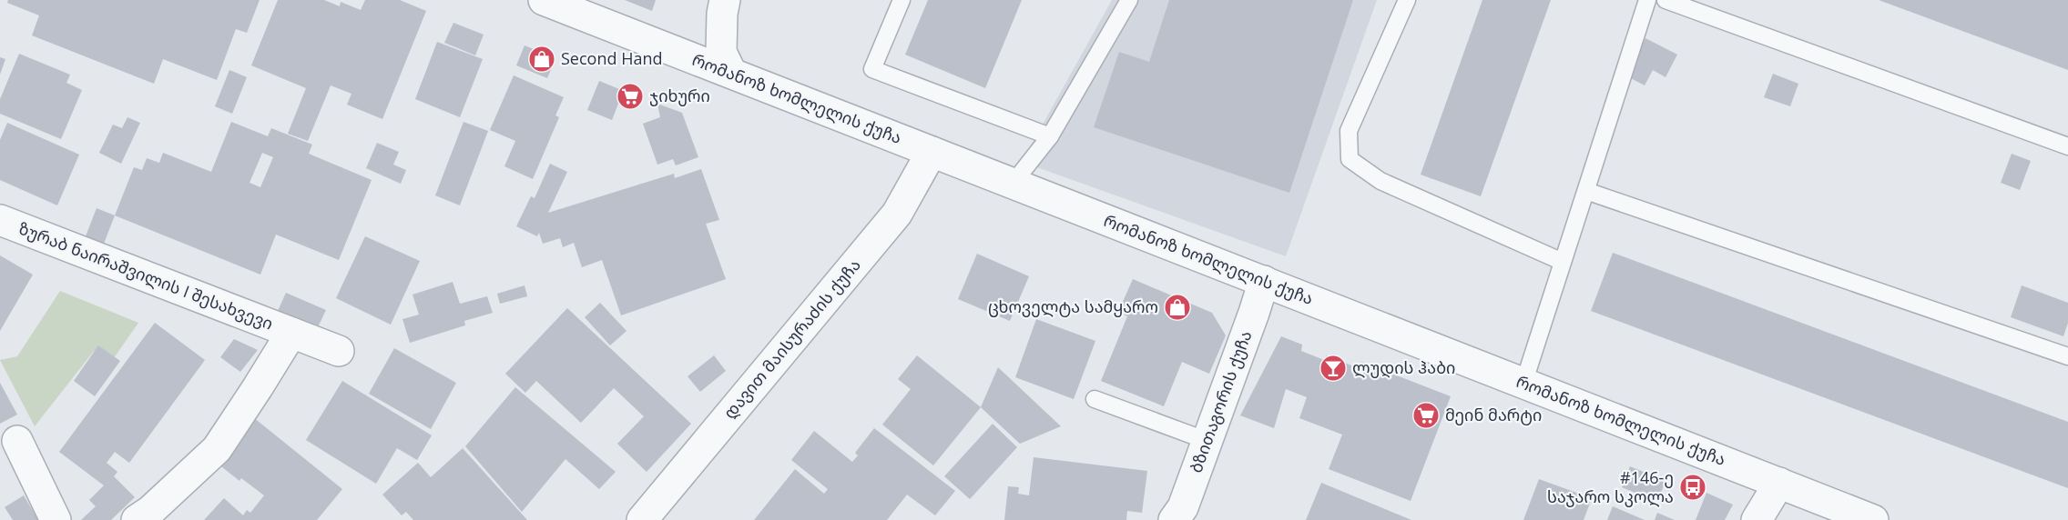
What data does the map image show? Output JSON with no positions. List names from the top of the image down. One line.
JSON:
{"streets":{"street":["რომანოზ ხომლელის ქუჩა","ზურაბ ნაირაშვილის I შესახვევი","დავით მაისურაძის ქუჩა","ბზითაგორის ქუჩა"]},"crossings":[["რომანოზ ხომლელის ქუჩა","დავით მაისურაძის ქუჩა"],["რომანოზ ხომლელის ქუჩა","ბზითაგორის ქუჩა"]],"places":{"shop":["Second Hand","ცხოველტა სამყარო"],"supermarket":["ჯიხური","მეინ მარტი"],"bar":["ლუდის ჰაბი"],"bus stop":["#146-ე საჯარო სკოლა"]}}
